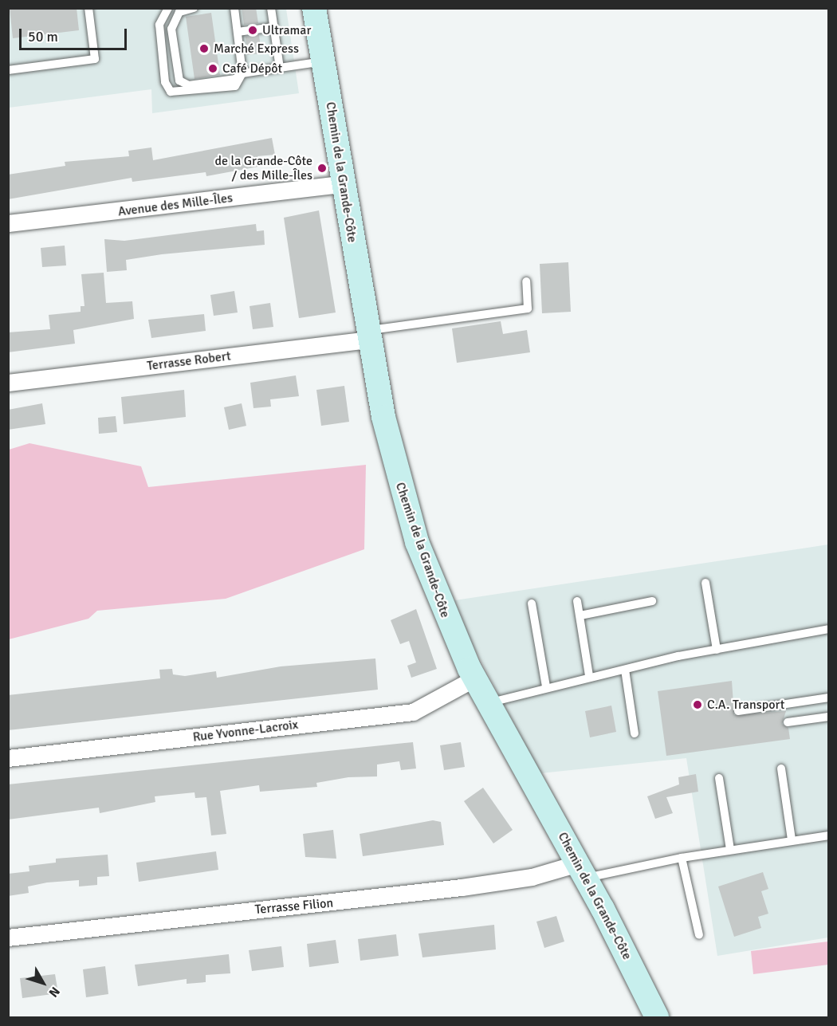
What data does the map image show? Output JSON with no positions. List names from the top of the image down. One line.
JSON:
{"streets":{"main road":["Chemin de la Grande-Côte"],"street":["Avenue des Mille-Îles","Terrasse Robert","Rue Yvonne-Lacroix","Terrasse Filion"]},"crossings":[["Chemin de la Grande-Côte","Avenue des Mille-Îles"],["Chemin de la Grande-Côte","Terrasse Robert"],["Chemin de la Grande-Côte","Rue Yvonne-Lacroix"],["Chemin de la Grande-Côte","Terrasse Filion"]],"places":["Ultramar","Marché Express","Café Dépôt","de la Grande-Côte / des Mille-Îles","C.A. Transport"],"scale_bar":"50 m","north":"bottom right"}
